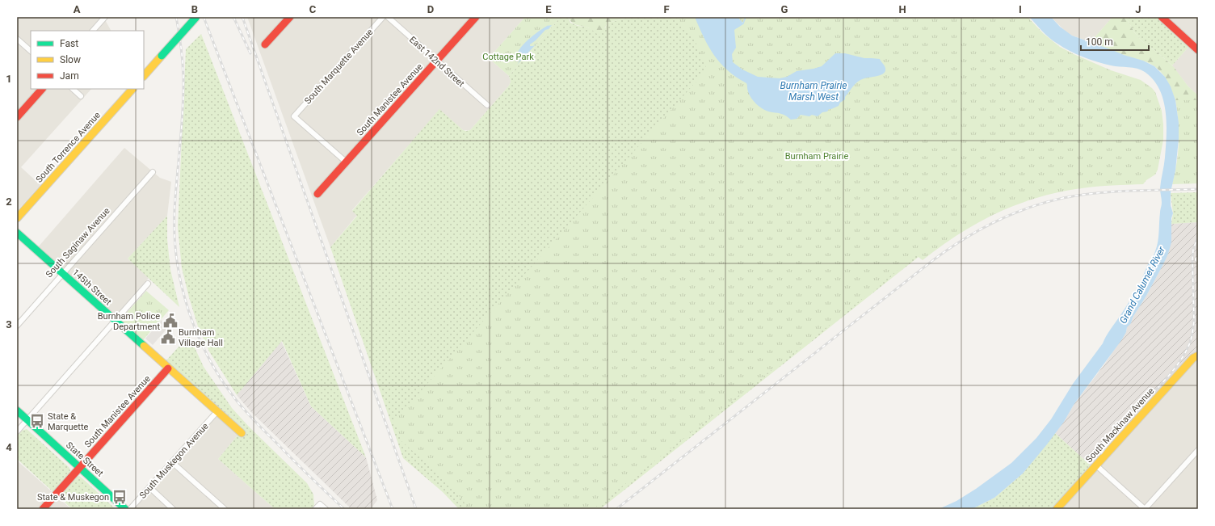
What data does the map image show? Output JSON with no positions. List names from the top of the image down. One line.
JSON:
{"streets":{"street":["East 142nd Street","South Marquette Avenue","South Manistee Avenue","South Torrence Avenue","South Saginaw Avenue","145th Street","South Mackinaw Avenue","State Street","South Muskegon Avenue"]},"crossings":[["East 142nd Street","South Manistee Avenue"],["South Marquette Avenue","South Manistee Avenue"],["South Manistee Avenue","145th Street"],["South Manistee Avenue","State Street"],["South Saginaw Avenue","145th Street"],["145th Street","South Muskegon Avenue"]],"water":["Burnham Prairie Marsh West","Grand Calumet River"],"parks":["Cottage Park","Burnham Prairie"],"places":{"public building":["Burnham Police Department","Burnham Village Hall"],"bus stop":["State & Marquette","State & Muskegon"]},"legend":["Fast","Slow","Jam"],"scale_bar":"100 m","grid":{"columns":["A","B","C","D","E","F","G","H","I","J"],"rows":["1","2","3","4"]}}
